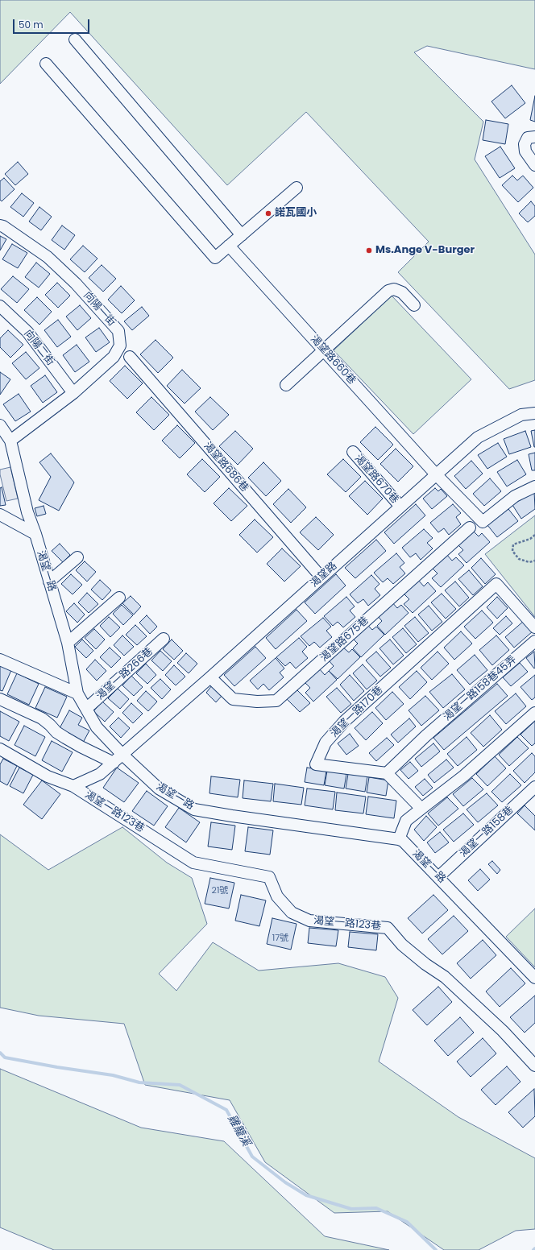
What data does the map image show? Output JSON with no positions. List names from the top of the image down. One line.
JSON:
{"streets":{"street":["向陽一街","向陽二街","渴望路660巷","渴望路686巷","渴望路670巷","渴望一路","渴望路","渴望路675巷","渴望一路266巷","渴望一路158巷45弄","渴望一路170巷","渴望一路123巷","渴望一路158巷"]},"crossings":[["向陽一街","向陽二街"],["向陽一街","渴望一路"],["渴望路660巷","渴望路"],["渴望路686巷","渴望路"],["渴望路670巷","渴望路"],["渴望一路","渴望路"],["渴望一路","渴望一路266巷"],["渴望一路","渴望一路158巷"],["渴望路","渴望路675巷"],["渴望路","渴望一路123巷"],["渴望一路158巷45弄","渴望一路170巷"]],"water":["雞籠溪"],"places":["諾瓦國小","Ms.Ange V-Burger"],"house_numbers":["21號","17號"],"scale_bar":"50 m"}
